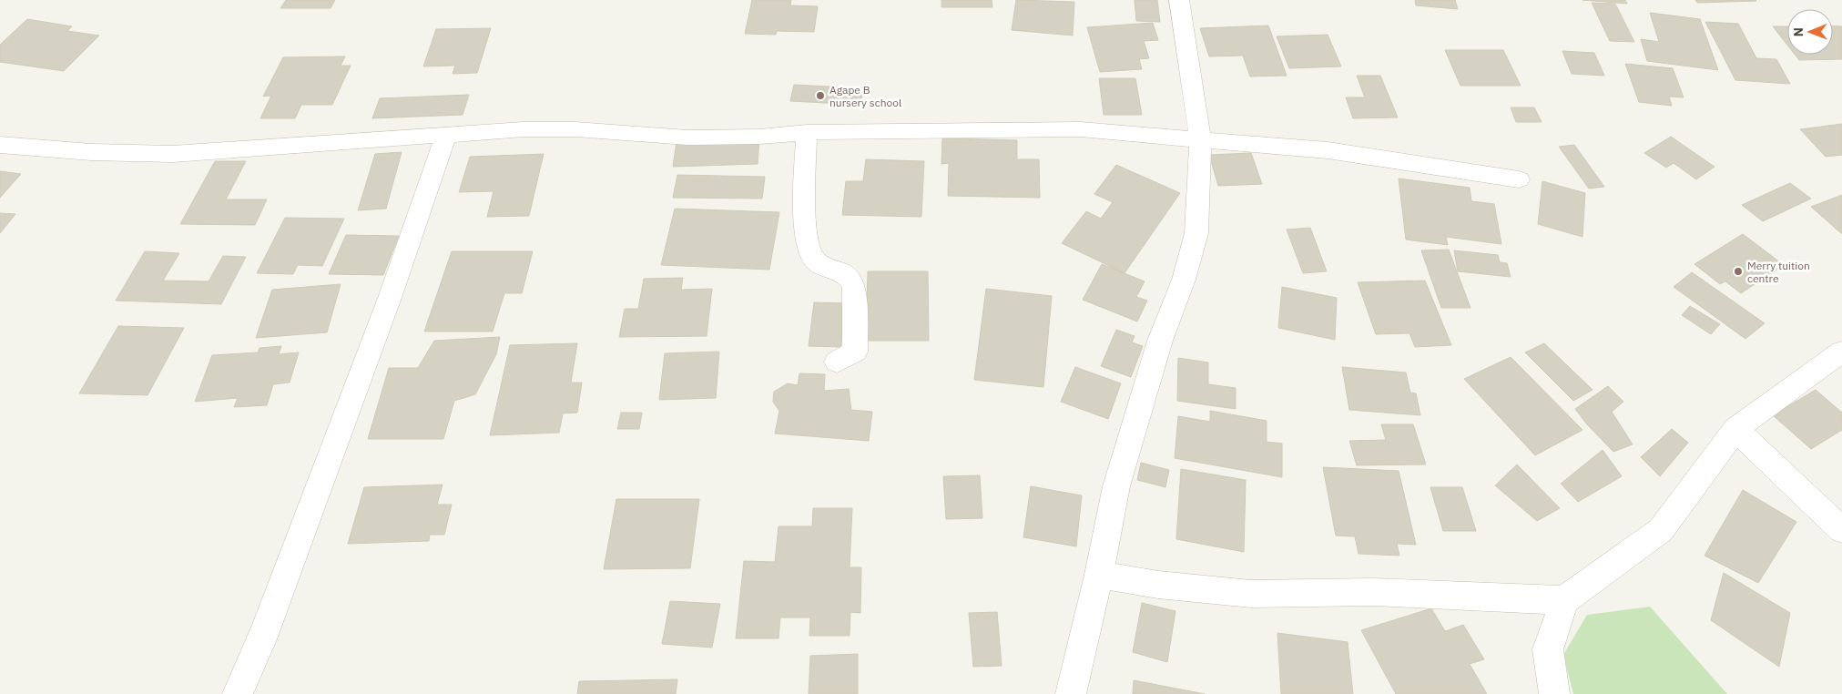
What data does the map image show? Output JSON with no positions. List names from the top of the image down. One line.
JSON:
{"places":["Agape B nursery school","Merry tuition centre"],"north":"left"}
